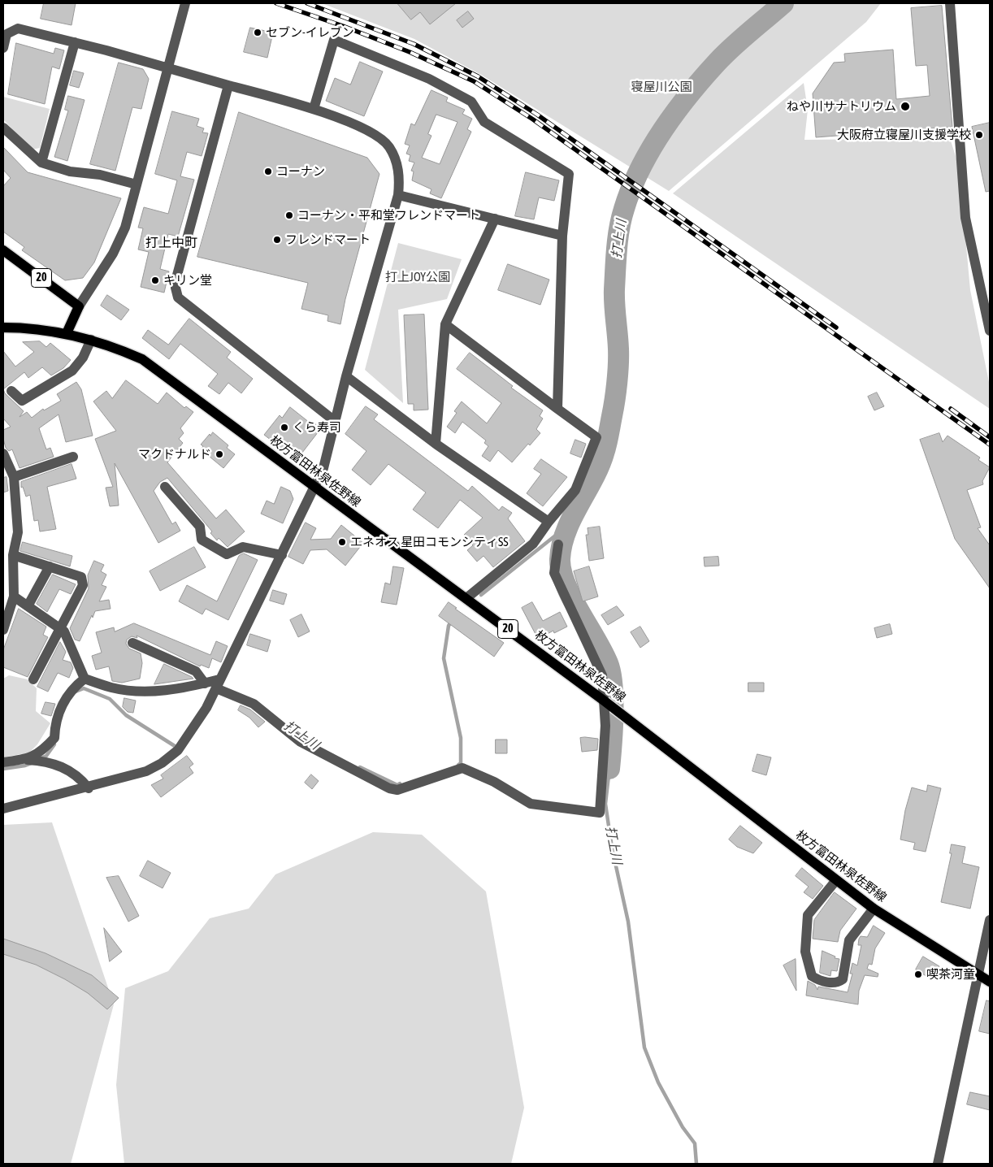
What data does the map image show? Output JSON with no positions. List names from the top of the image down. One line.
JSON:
{"streets":{"main road":["20","枚方富田林泉佐野線"]},"districts":["打上中町"],"water":["打上川"],"parks":["寝屋川公園","打上JOY公園"],"places":["セブン-イレブン","ねや川サナトリウム","大阪府立寝屋川支援学校","コーナン","コーナン・平和堂フレンドマート","フレンドマート","キリン堂","くら寿司","マクドナルド","エネオス 星田コモンシティSS","喫茶河童"]}
